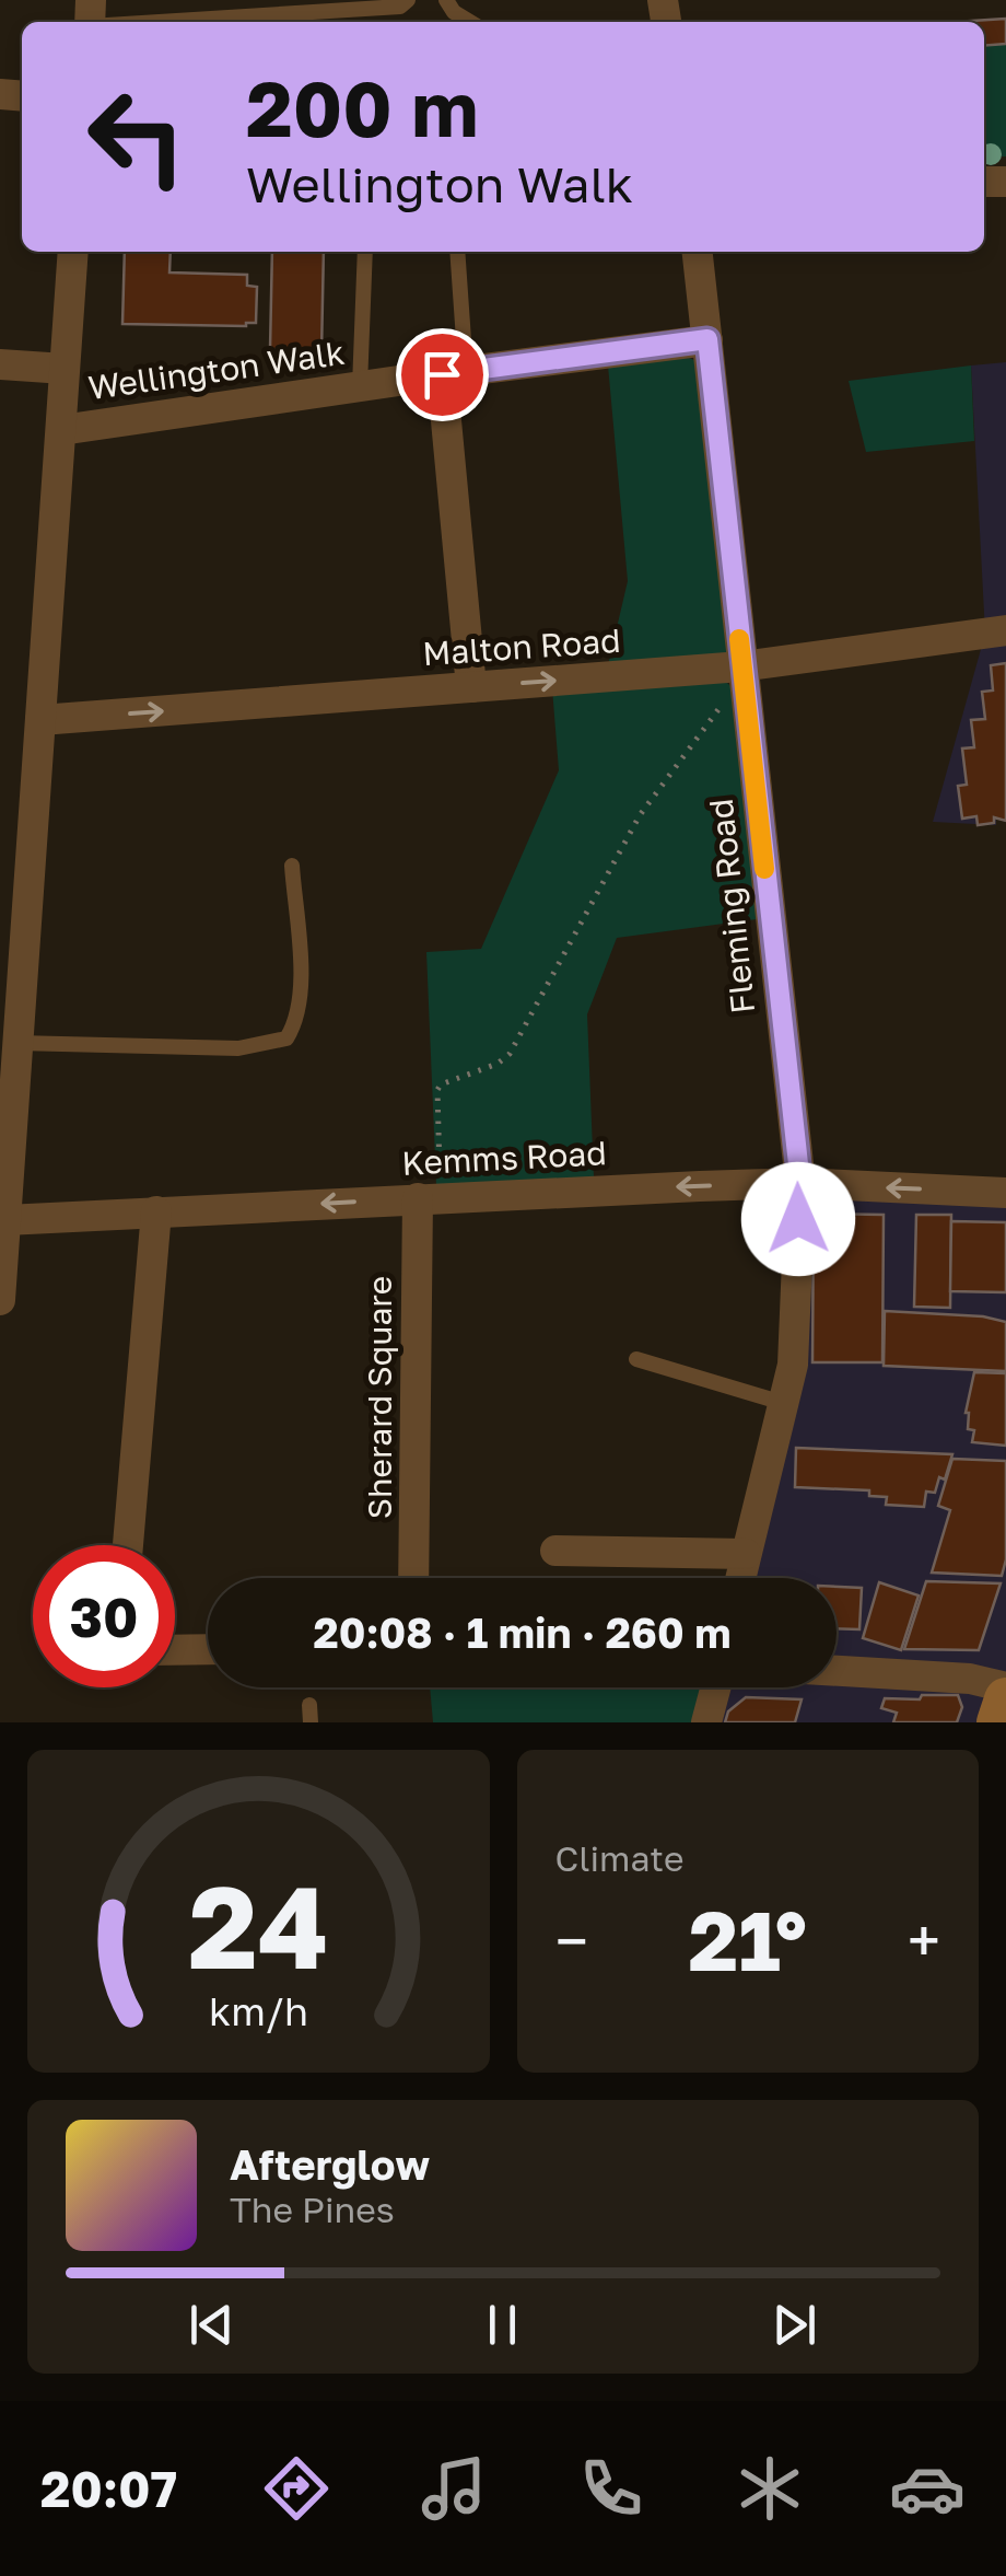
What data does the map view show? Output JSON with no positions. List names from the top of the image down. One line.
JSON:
{"streets":{"street":["Wellington Walk","Malton Road","Fleming Road","Kemms Road","Sherard Square"]},"crossings":[["Wellington Walk","Fleming Road"],["Malton Road","Fleming Road"],["Fleming Road","Kemms Road"],["Kemms Road","Sherard Square"]],"one_way":["Malton Road","Kemms Road"],"page":{"turn":["200 m","Wellington Walk"],"limit":"30","trip":"20:08 · 1 min · 260 m","tile":"Climate","heat":["−","21°","+"],"song":["Afterglow","The Pines"],"tabs":"20:07","gauge":["24","km/h"]}}
